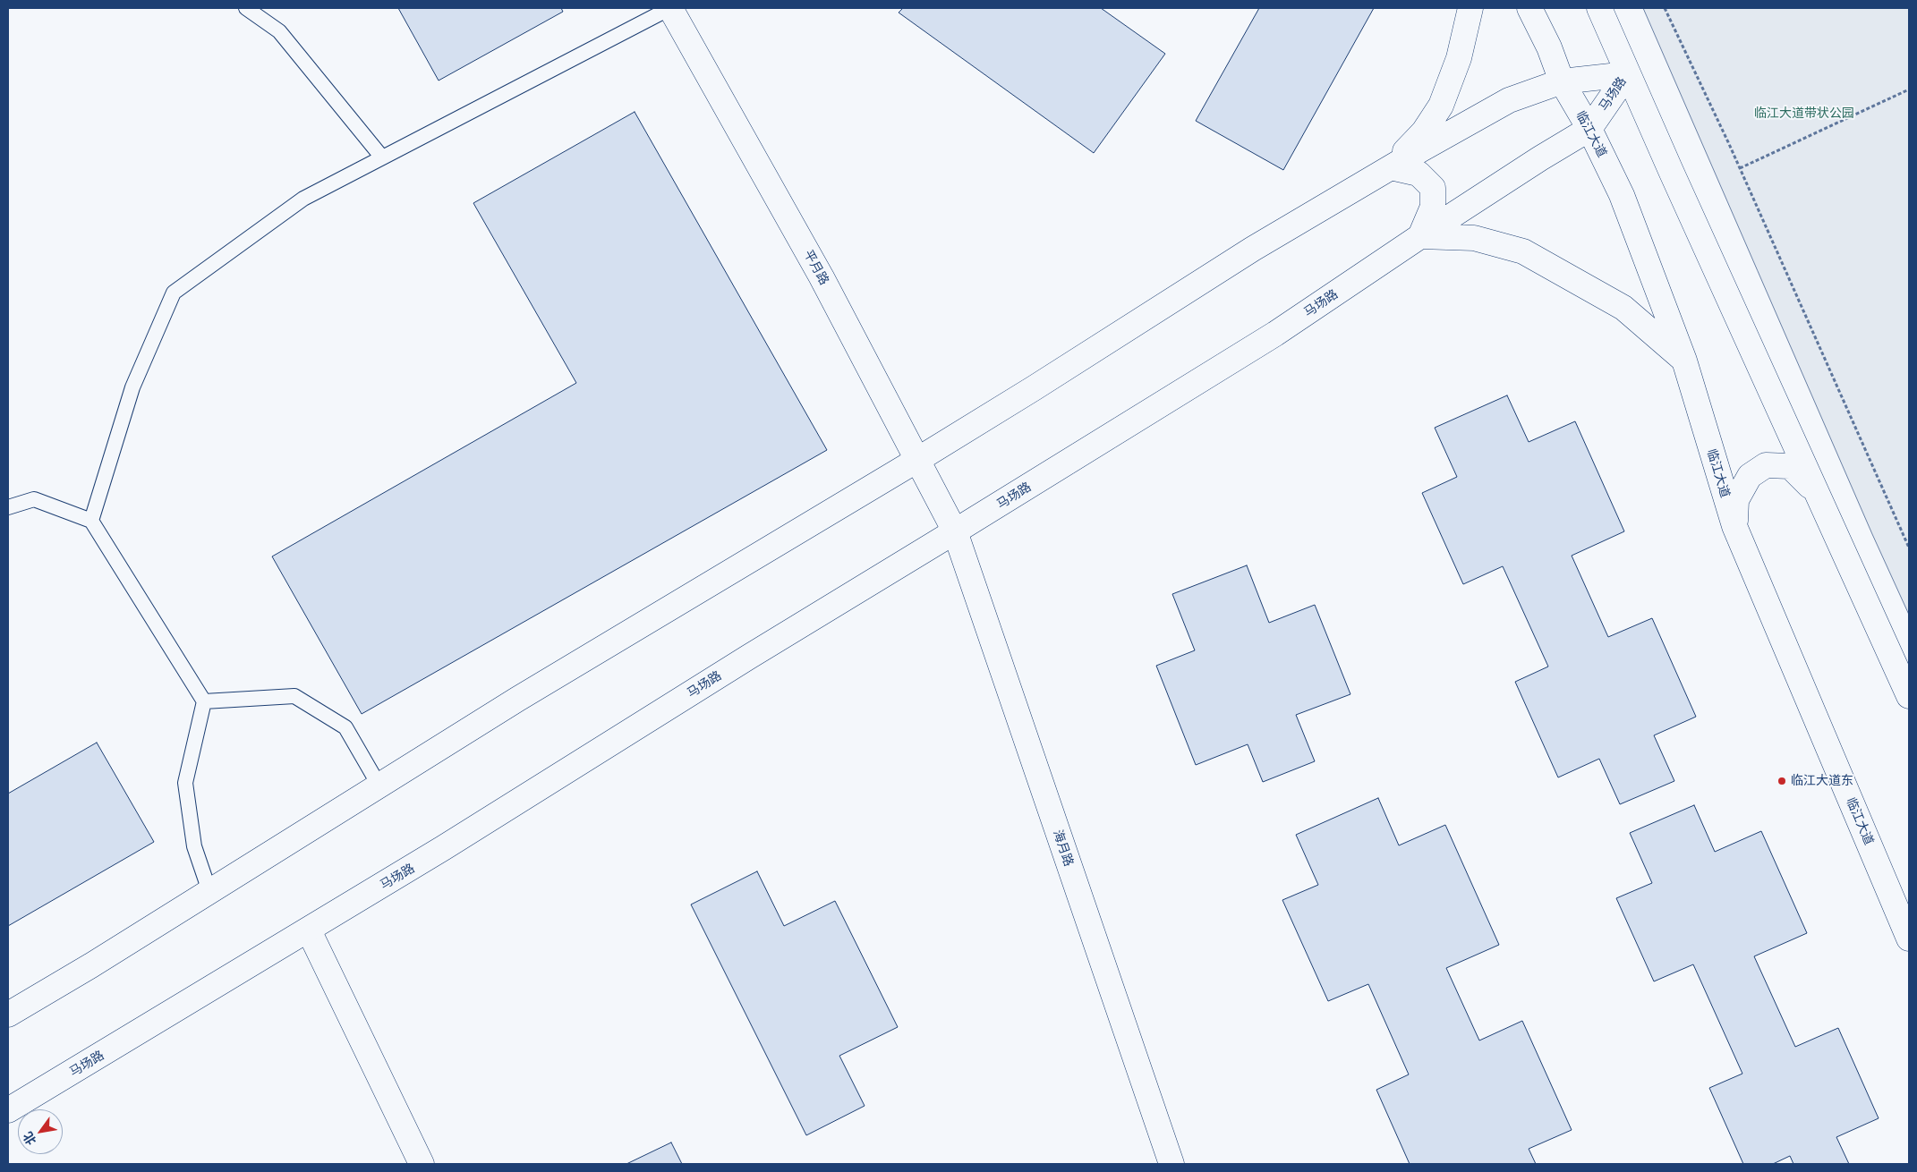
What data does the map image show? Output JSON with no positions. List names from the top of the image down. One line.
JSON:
{"streets":{"main road":["马场路","临江大道","平月路","海月路"]},"crossings":[["马场路","临江大道"],["马场路","平月路"],["马场路","海月路"],["平月路","海月路"]],"parks":["临江大道带状公园"],"places":["临江大道东"],"north":"bottom left"}
